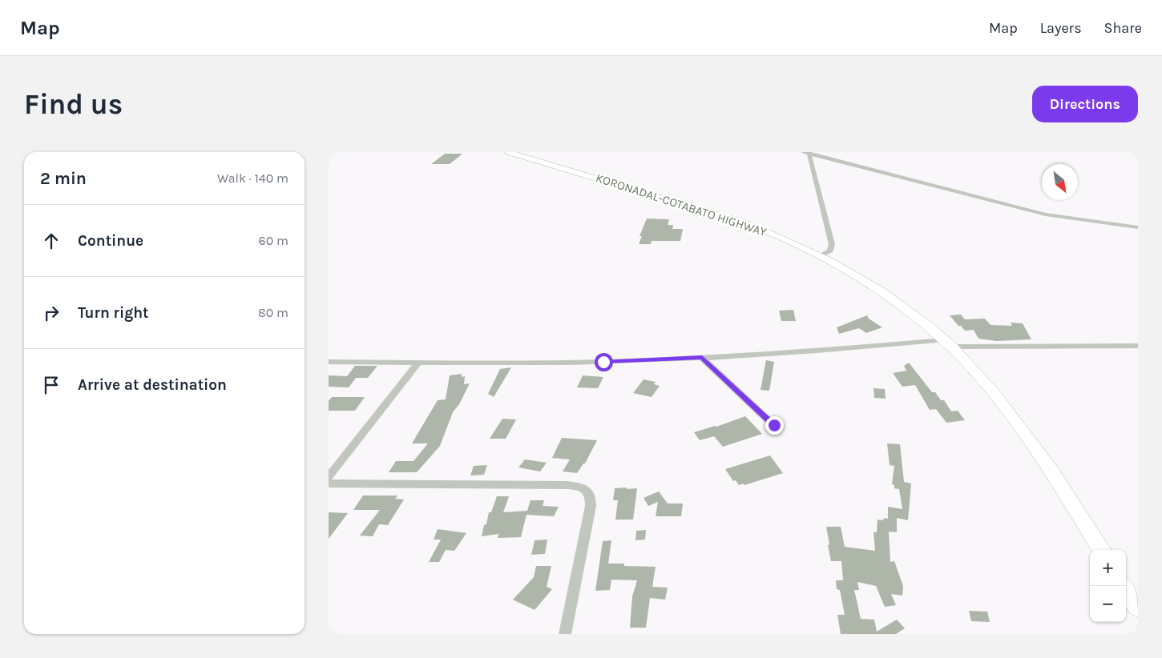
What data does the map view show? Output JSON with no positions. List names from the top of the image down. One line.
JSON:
{"streets":{"highway":["KORONADAL-COTABATO HIGHWAY"]},"north":"bottom right","page":{"header":"Map","nav":["Map","Layers","Share"],"buttons":"Directions","title":"Find us","heading":["2 min","Walk · 140 m"],"list":[["Continue","60 m"],["Turn right","80 m"],"Arrive at destination"],"map_buttons":["+","−"]}}
